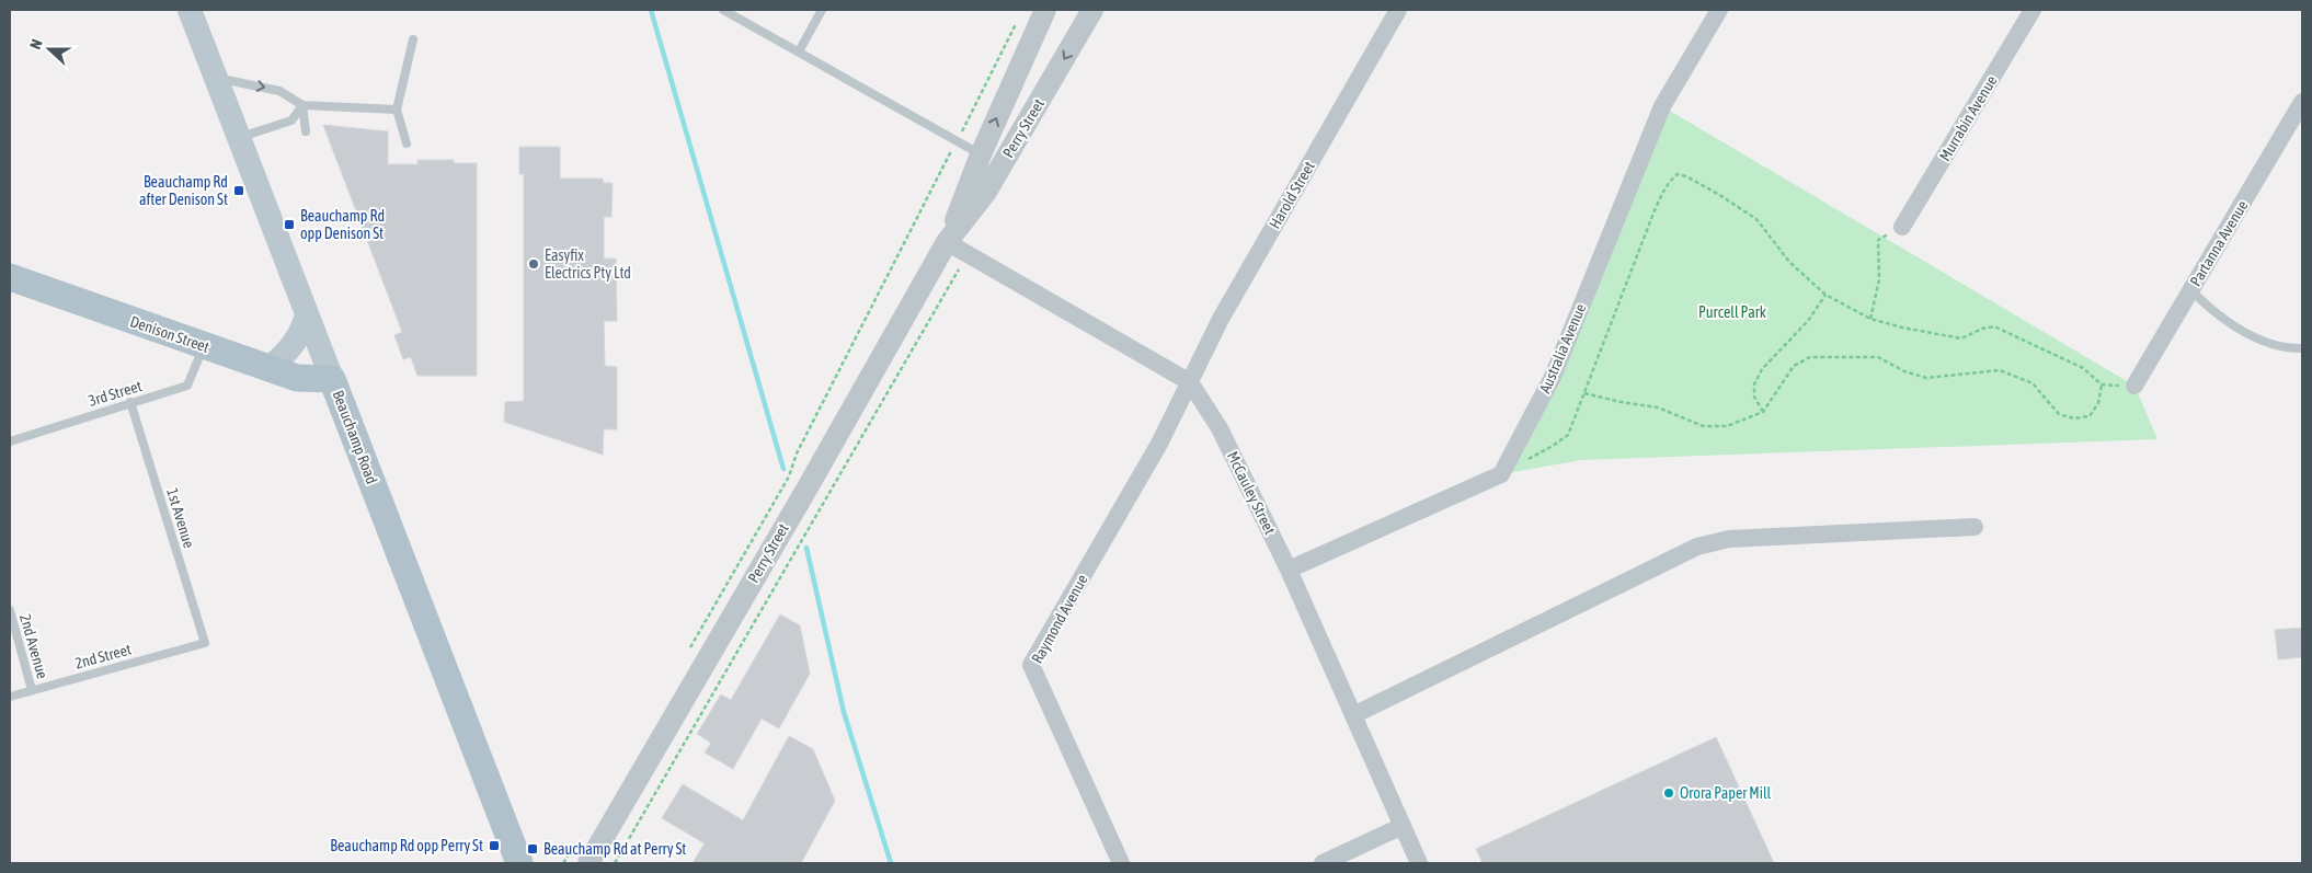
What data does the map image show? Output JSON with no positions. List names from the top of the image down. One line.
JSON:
{"streets":{"main road":["Denison Street","Beauchamp Road"],"street":["Murrabin Avenue","Perry Street","Harold Street","Partanna Avenue","Australia Avenue","McCauley Street","Raymond Avenue"],"lane":["3rd Street","1st Avenue","2nd Avenue","2nd Street"]},"crossings":[["Perry Street","McCauley Street"],["Harold Street","McCauley Street"],["Harold Street","Raymond Avenue"],["Denison Street","3rd Street"],["Denison Street","Beauchamp Road"],["3rd Street","1st Avenue"],["McCauley Street","Raymond Avenue"],["1st Avenue","2nd Street"],["2nd Avenue","2nd Street"]],"parks":["Purcell Park"],"places":{"transit":["Beauchamp Rd after Denison St","Beauchamp Rd opp Denison St","Beauchamp Rd opp Perry St","Beauchamp Rd at Perry St"],"other":["Easyfix Electrics Pty Ltd","Orora Paper Mill"]},"north":"left"}
